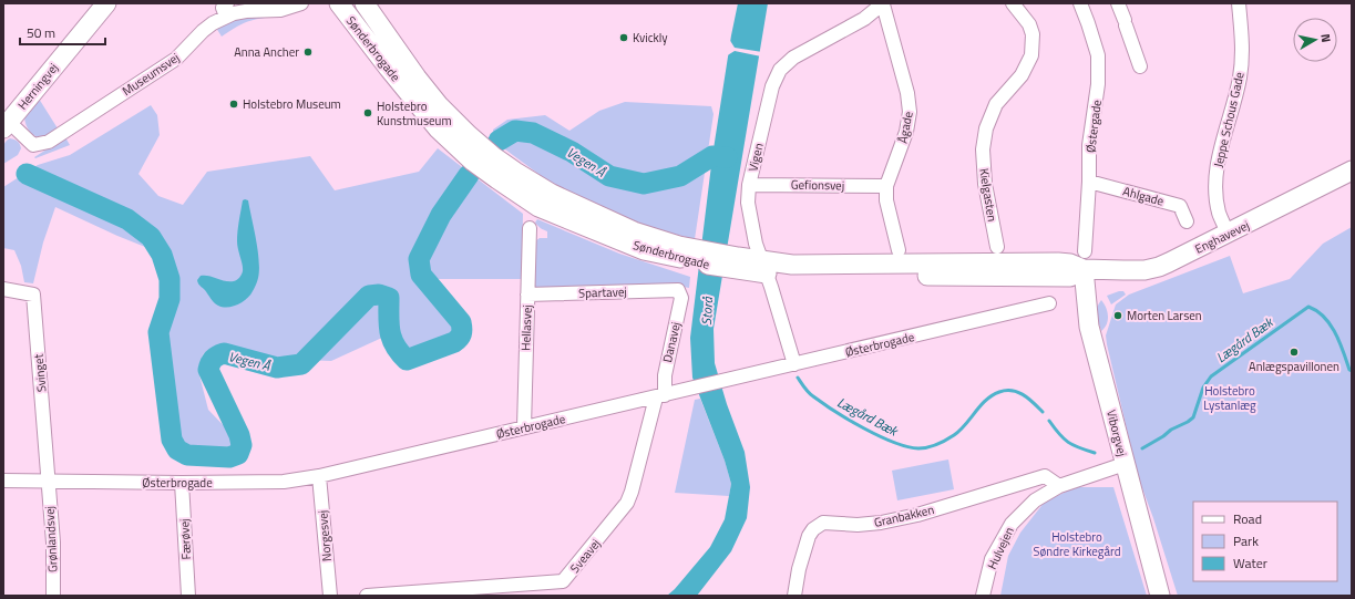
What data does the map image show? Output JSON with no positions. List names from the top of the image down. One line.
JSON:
{"streets":{"street":["Sønderbrogade","Museumsvej","Herningvej","Jeppe Schous Gade","Østergade","Ågade","Vigen","Gefionsvej","Kielgasten","Ahlgade","Enghavevej","Spartavej","Hellasvej","Danavej","Østerbrogade","Svinget","Viborgvej","Granbakken","Norgesvej","Grønlandsvej","Færøvej","Hulvejen","Sveavej"]},"crossings":[["Sønderbrogade","Østergade"],["Sønderbrogade","Vigen"],["Sønderbrogade","Enghavevej"],["Sønderbrogade","Viborgvej"],["Museumsvej","Herningvej"],["Jeppe Schous Gade","Enghavevej"],["Østergade","Ahlgade"],["Østergade","Enghavevej"],["Østergade","Viborgvej"],["Ågade","Vigen"],["Ågade","Gefionsvej"],["Vigen","Gefionsvej"],["Vigen","Østerbrogade"],["Enghavevej","Viborgvej"],["Spartavej","Hellasvej"],["Spartavej","Danavej"],["Hellasvej","Østerbrogade"],["Danavej","Østerbrogade"],["Danavej","Sveavej"],["Østerbrogade","Svinget"],["Østerbrogade","Norgesvej"],["Østerbrogade","Grønlandsvej"],["Østerbrogade","Færøvej"],["Østerbrogade","Sveavej"],["Svinget","Grønlandsvej"],["Viborgvej","Hulvejen"],["Granbakken","Hulvejen"]],"water":["Vegen Å","Storå","Lægård Bæk"],"parks":["Holstebro Lystanlæg","Holstebro Søndre Kirkegård"],"places":["Kvickly","Anna Ancher","Holstebro Museum","Holstebro Kunstmuseum","Morten Larsen","Anlægspavillonen"],"legend":["Road","Park","Water"],"scale_bar":"50 m","north":"right"}
